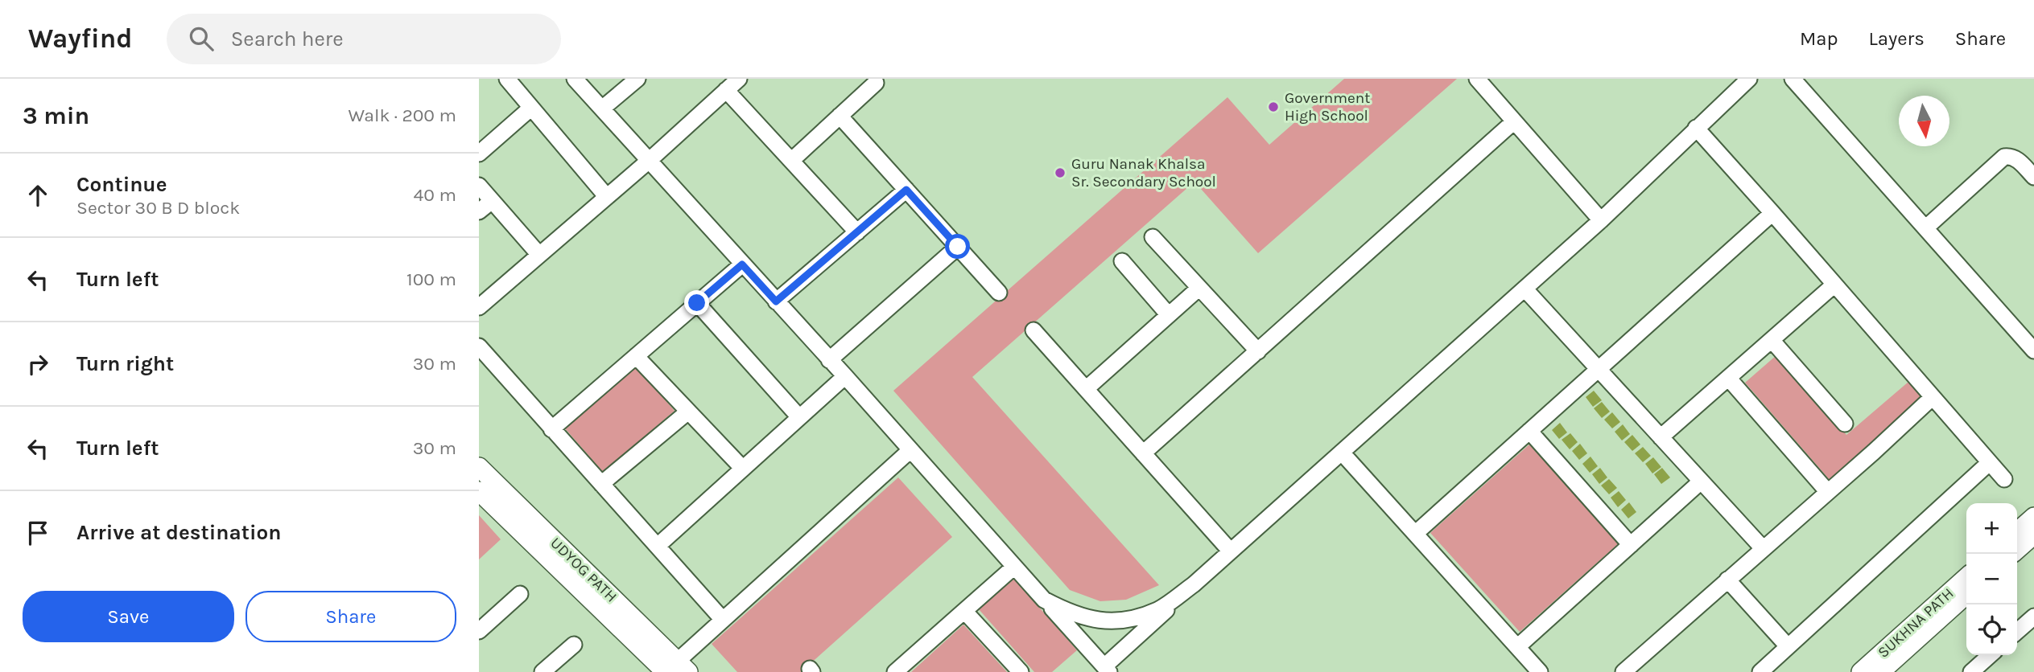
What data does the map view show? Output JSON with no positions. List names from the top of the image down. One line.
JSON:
{"streets":{"main road":["UDYOG PATH","SUKHNA PATH"]},"places":["Government High School","Guru Nanak Khalsa Sr. Secondary School"],"north":"bottom","page":{"header":"Wayfind","search":"Search here","nav":["Map","Layers","Share"],"heading":["3 min","Walk · 200 m"],"list":[["Continue","Sector 30 B D block","40 m"],["Turn left","100 m"],["Turn right","30 m"],["Turn left","30 m"],"Arrive at destination"],"map_buttons":["+","−"],"buttons":["Save","Share"]}}
